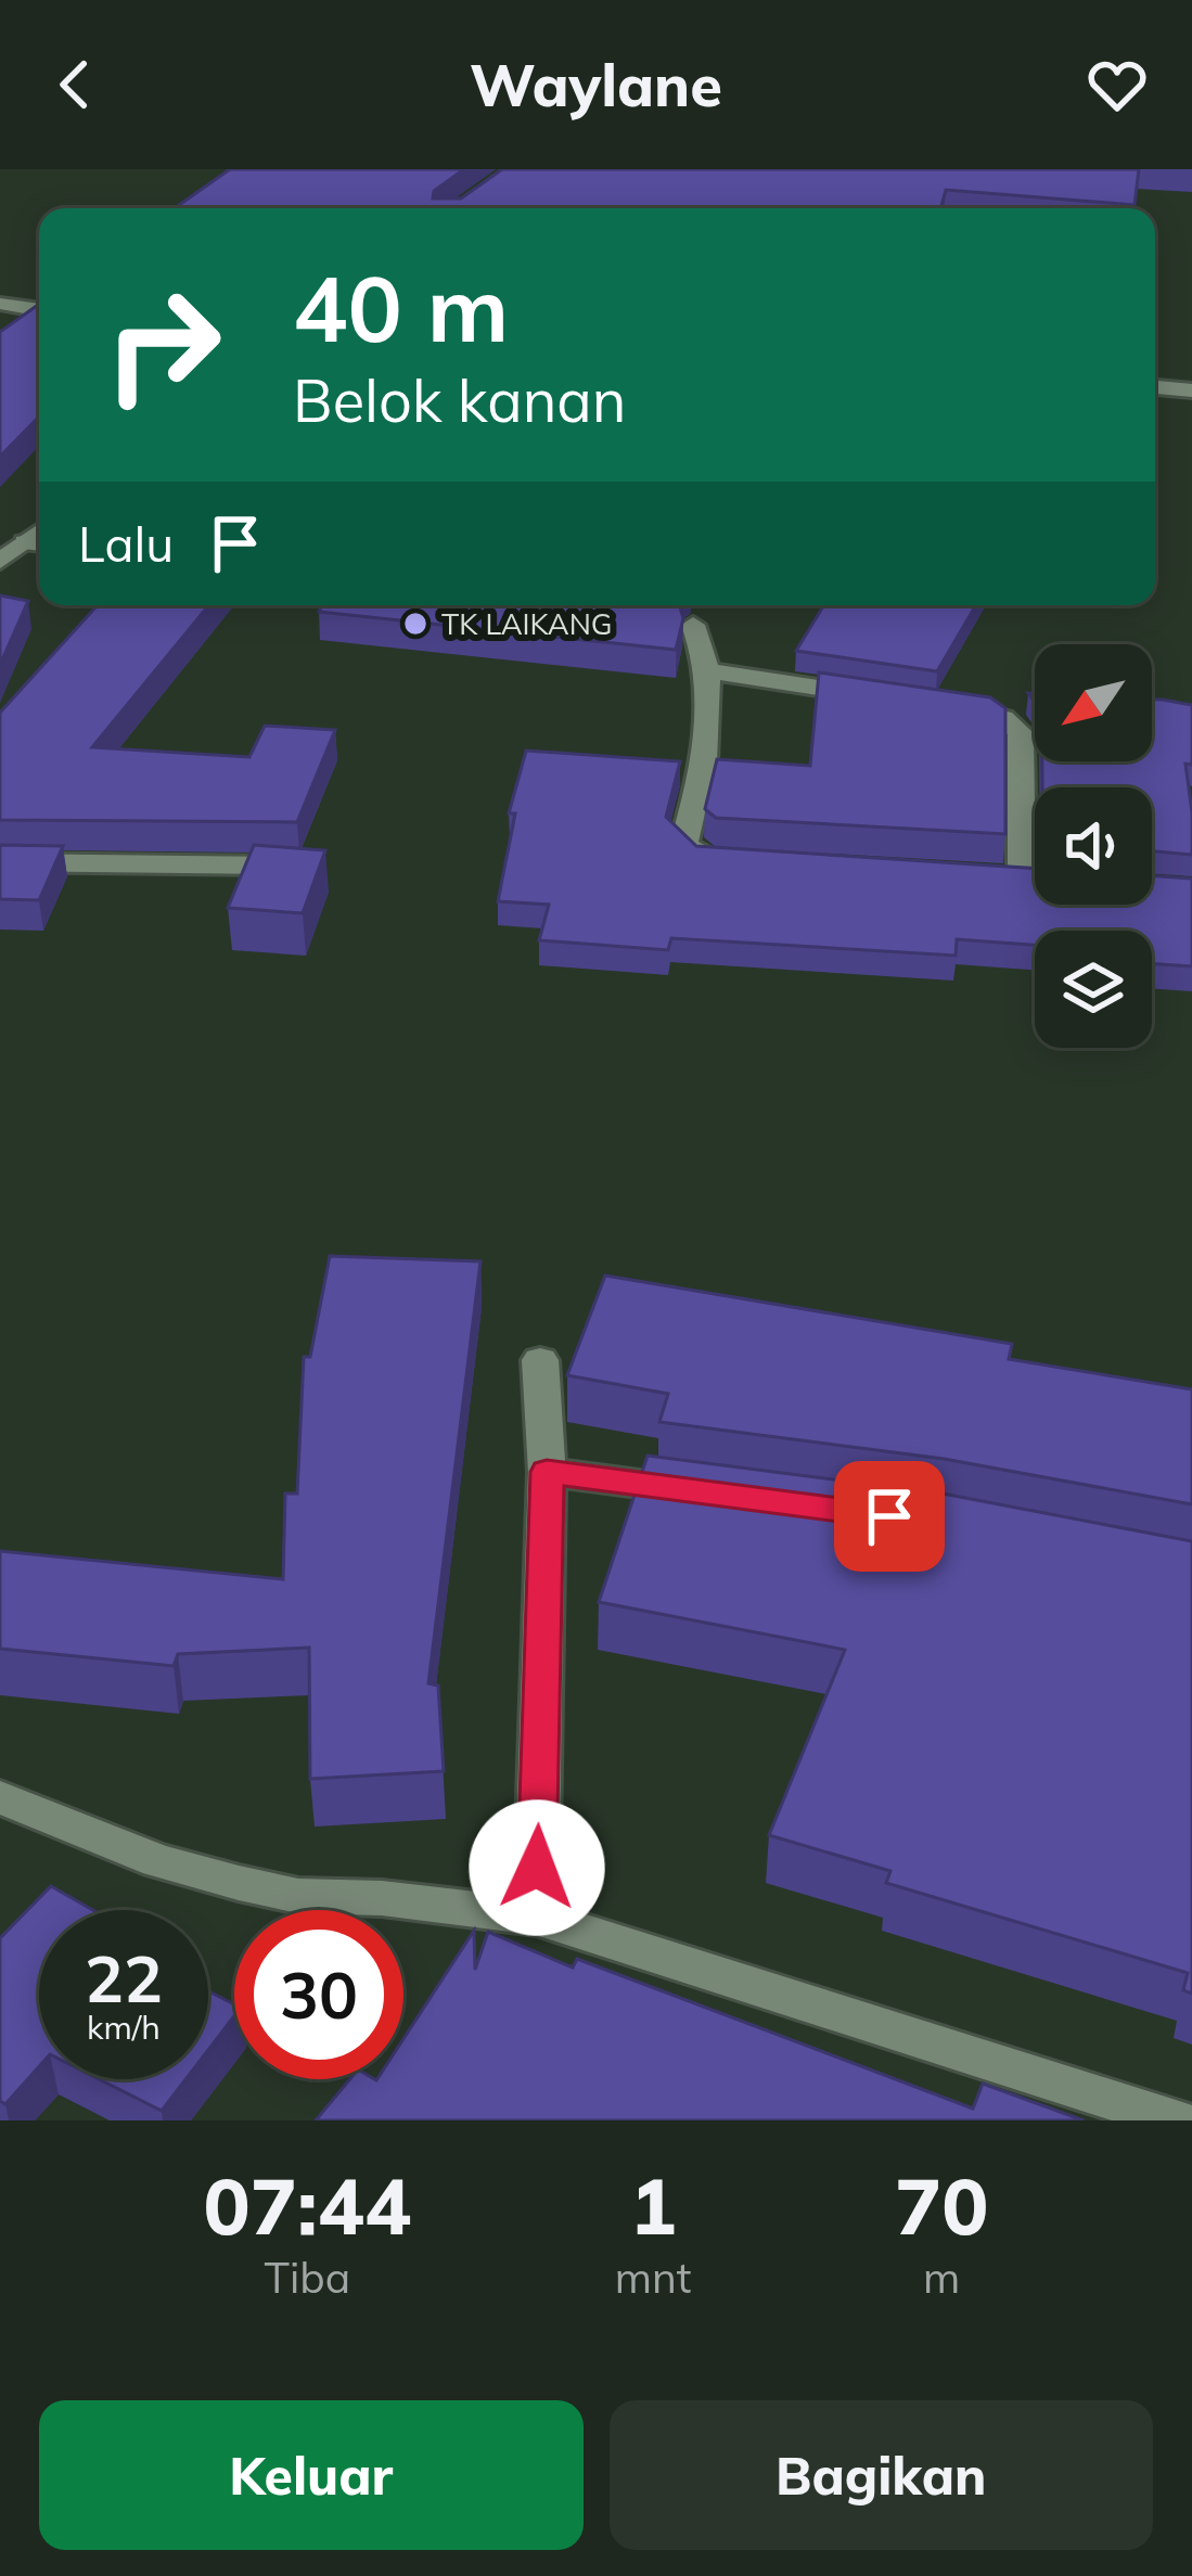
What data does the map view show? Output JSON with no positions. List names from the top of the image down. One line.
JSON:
{"places":["TK LAIKANG"],"north":"bottom left","page":{"header":"Waylane","turn":["40 m","Belok kanan"],"then":"Lalu","speed":"22 km/h","limit":"30","eta":["07:44","Tiba","1","mnt","70","m"],"buttons":["Keluar","Bagikan"]}}
